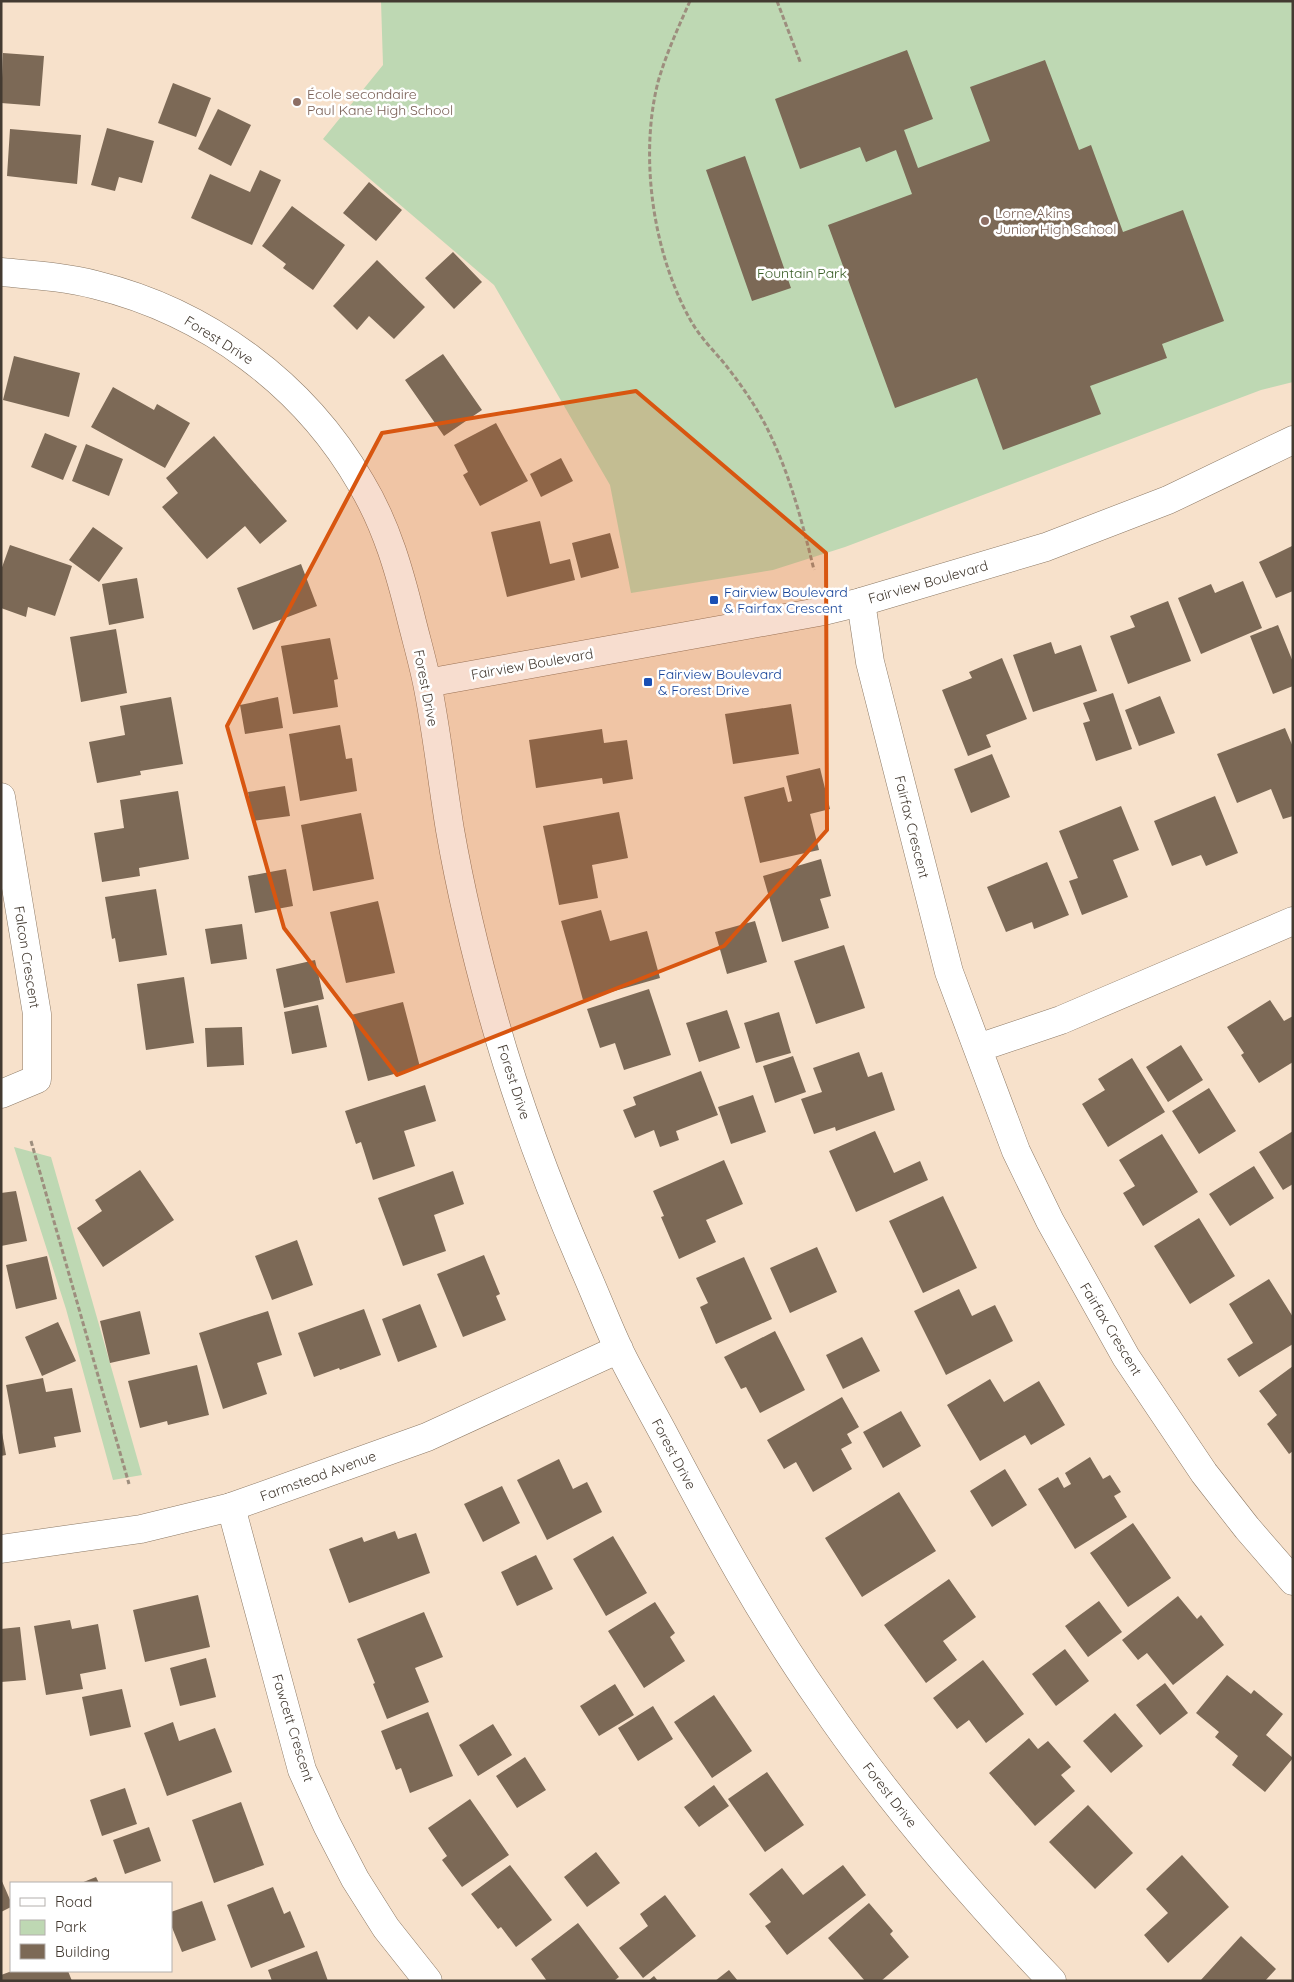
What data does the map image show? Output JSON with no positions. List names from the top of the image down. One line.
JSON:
{"streets":{"street":["Forest Drive","Fairview Boulevard","Fairfax Crescent","Falcon Crescent","Farmstead Avenue","Fawcett Crescent"]},"crossings":[["Forest Drive","Fairview Boulevard"],["Forest Drive","Farmstead Avenue"],["Fairview Boulevard","Fairfax Crescent"],["Farmstead Avenue","Fawcett Crescent"]],"parks":["Fountain Park"],"places":{"other":["École secondaire Paul Kane High School","Lorne Akins Junior High School"],"transit":["Fairview Boulevard & Fairfax Crescent","Fairview Boulevard & Forest Drive"]},"legend":["Road","Park","Building"]}
